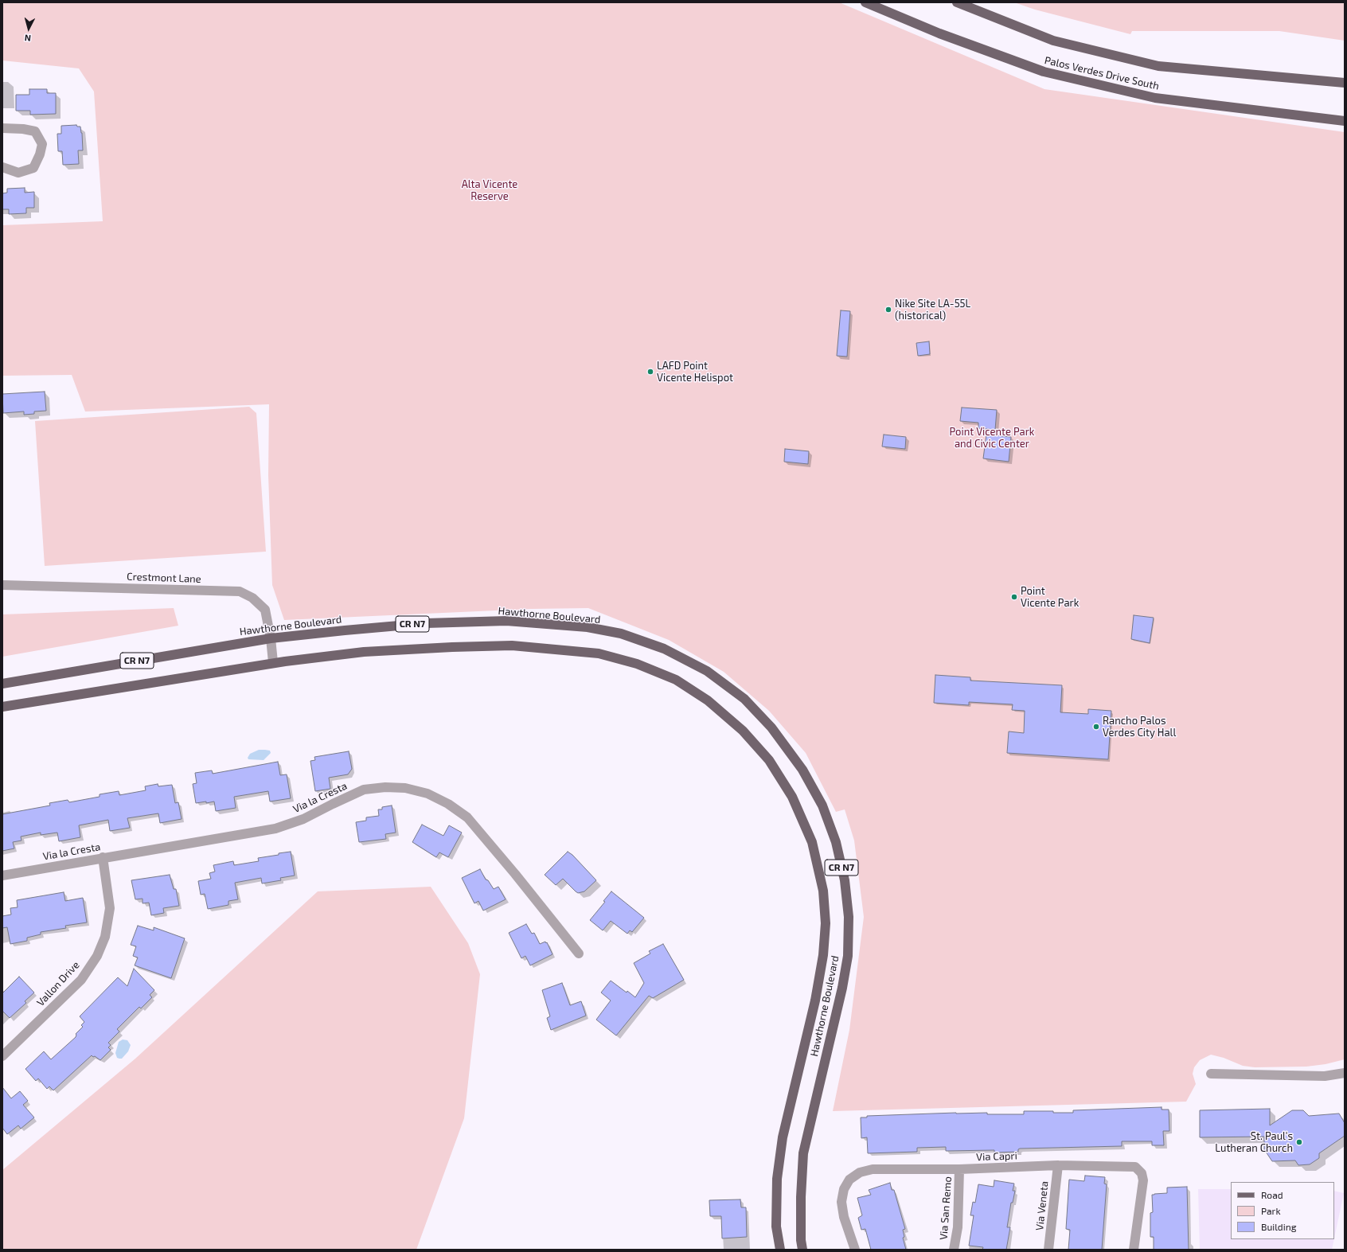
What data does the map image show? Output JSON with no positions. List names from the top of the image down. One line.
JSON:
{"streets":{"main road":["Palos Verdes Drive South","Hawthorne Boulevard","CR N7"],"street":["Crestmont Lane","Via la Cresta","Vallon Drive","Via Capri","Via Veneta","Via San Remo"]},"crossings":[["Crestmont Lane","Hawthorne Boulevard"],["Via la Cresta","Vallon Drive"],["Via Capri","Via Veneta"],["Via Capri","Via San Remo"]],"parks":["Alta Vicente Reserve","Point Vicente Park and Civic Center"],"places":["Nike Site LA-55L (historical)","LAFD Point Vicente Helispot","Point Vicente Park","Rancho Palos Verdes City Hall","St. Paul's Lutheran Church"],"legend":["Road","Park","Building"],"north":"bottom"}
